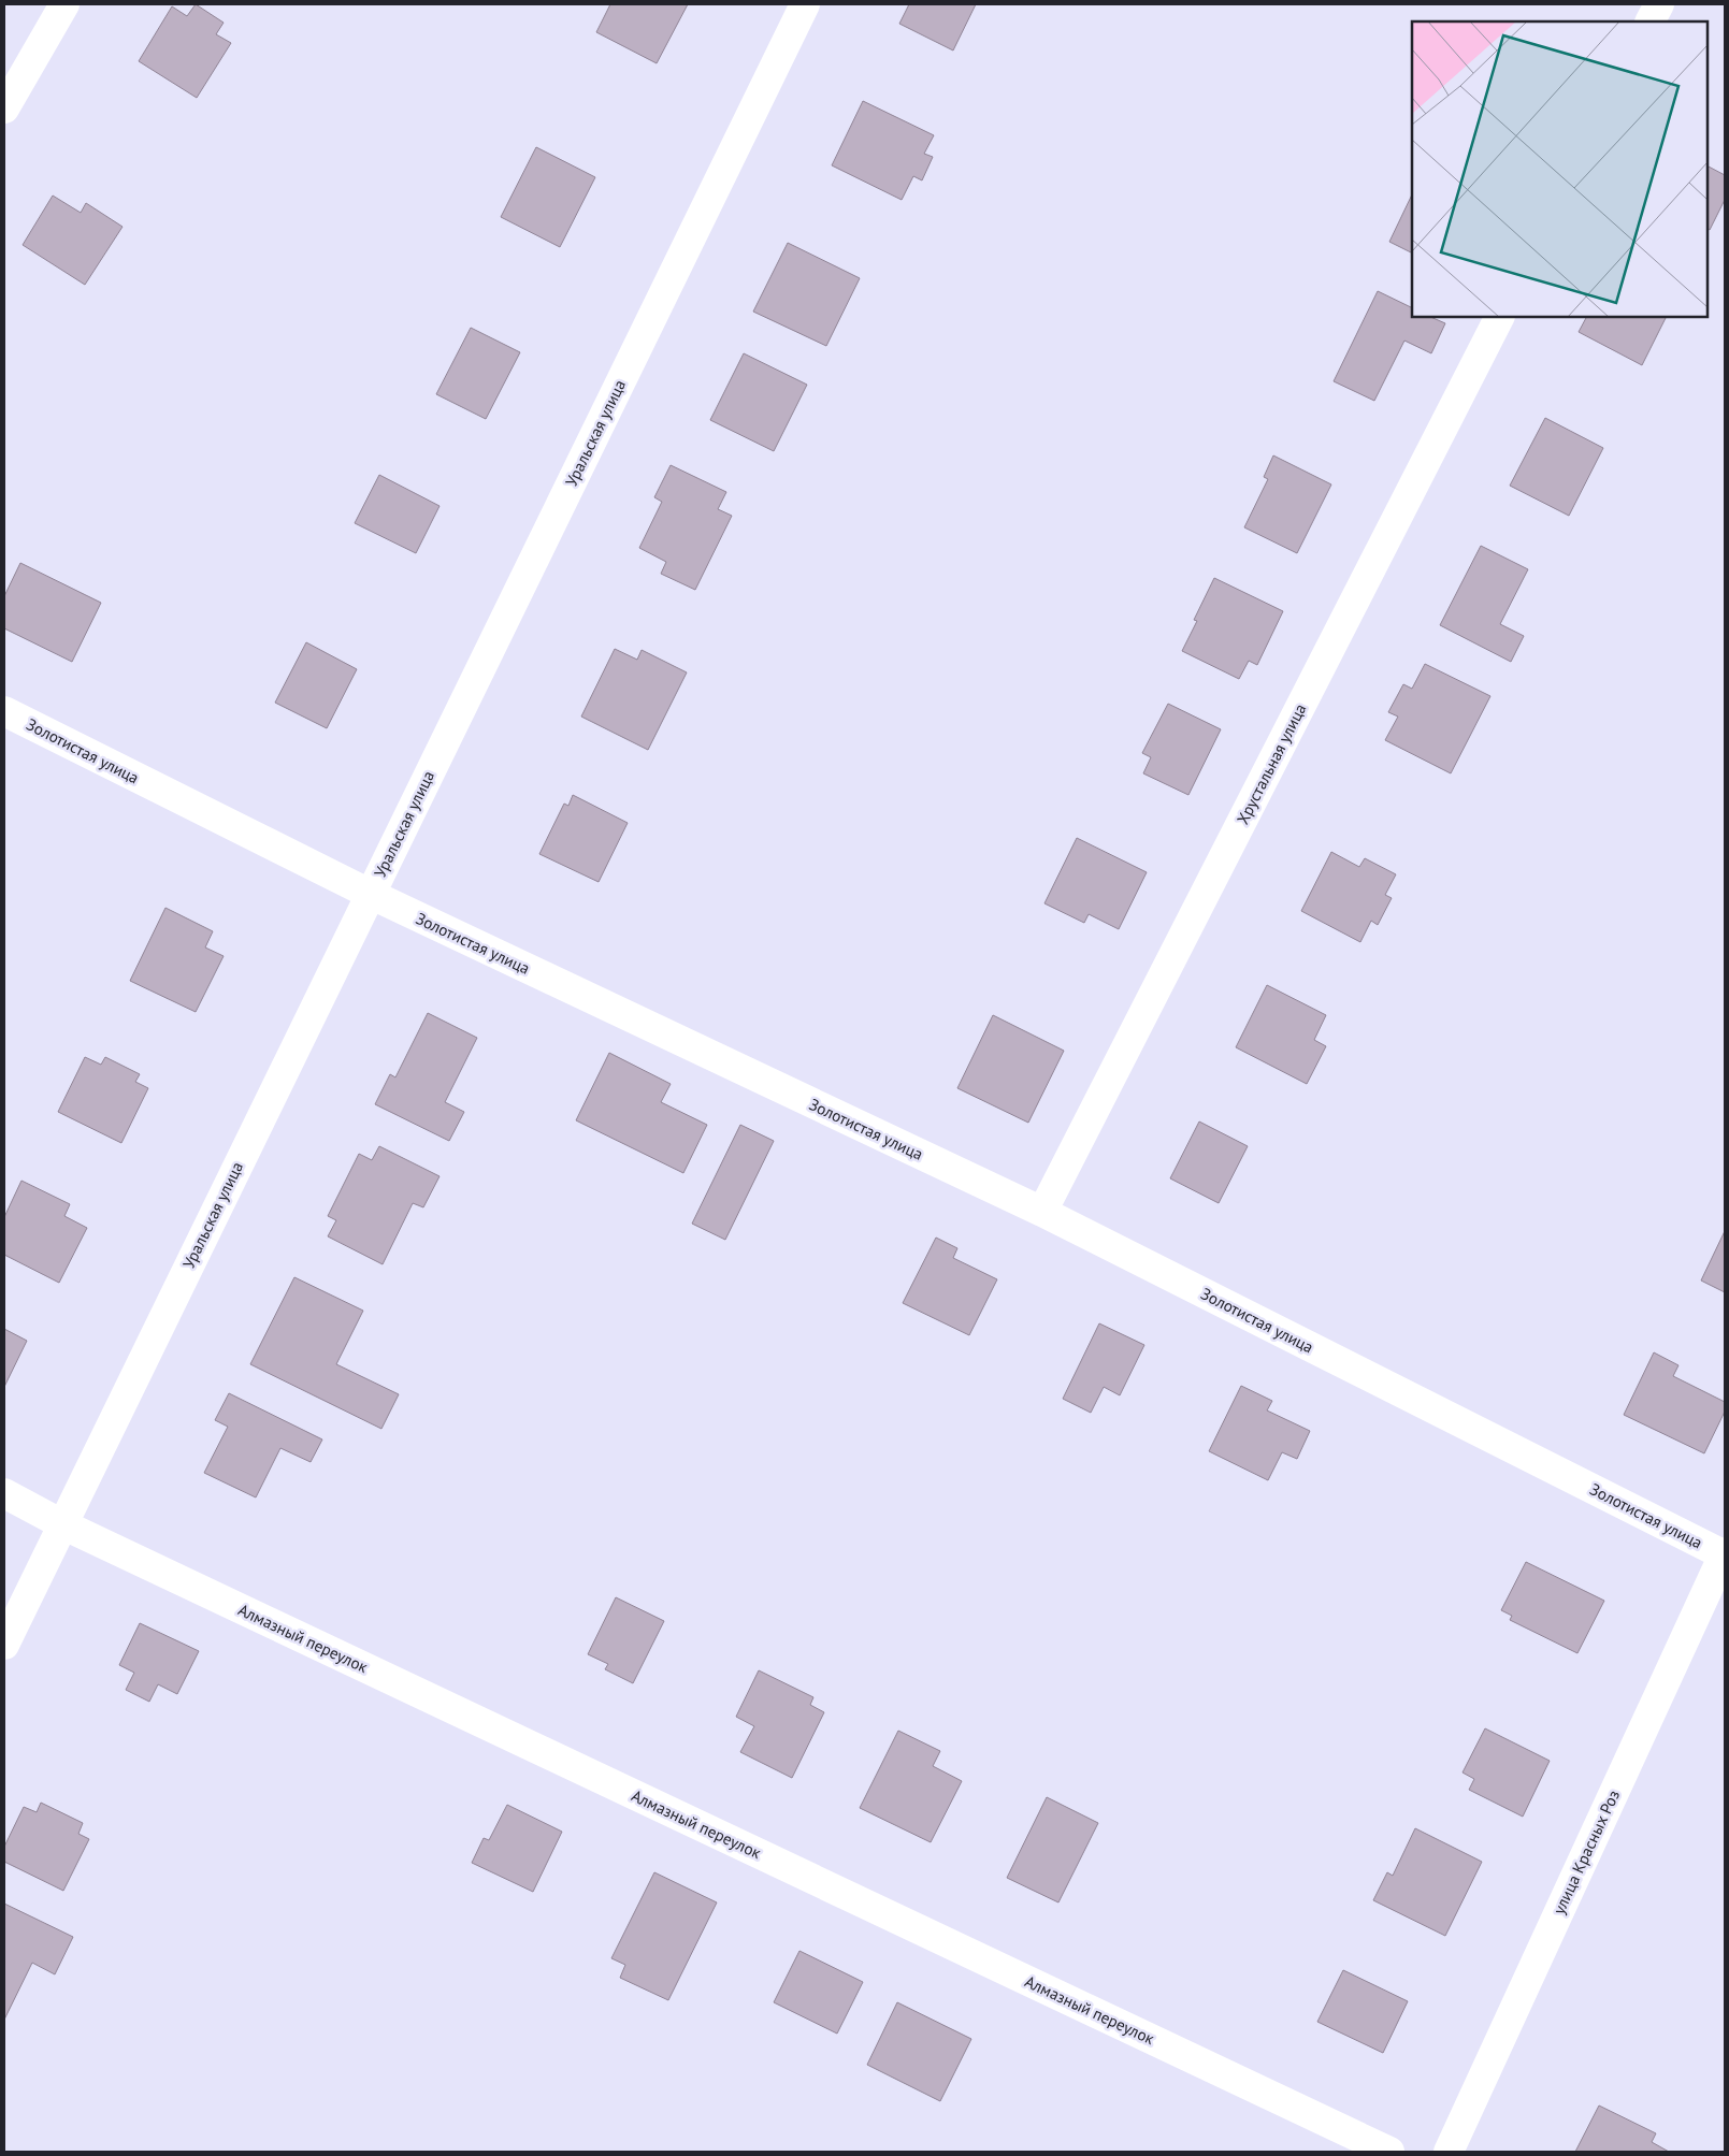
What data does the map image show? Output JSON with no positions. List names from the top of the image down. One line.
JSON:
{"streets":{"street":["Уральская улица","Золотистая улица","Хрустальная улица","Алмазный переулок","улица Красных Роз"]},"crossings":[["Уральская улица","Золотистая улица"],["Уральская улица","Алмазный переулок"],["Золотистая улица","Хрустальная улица"],["Золотистая улица","улица Красных Роз"]]}
